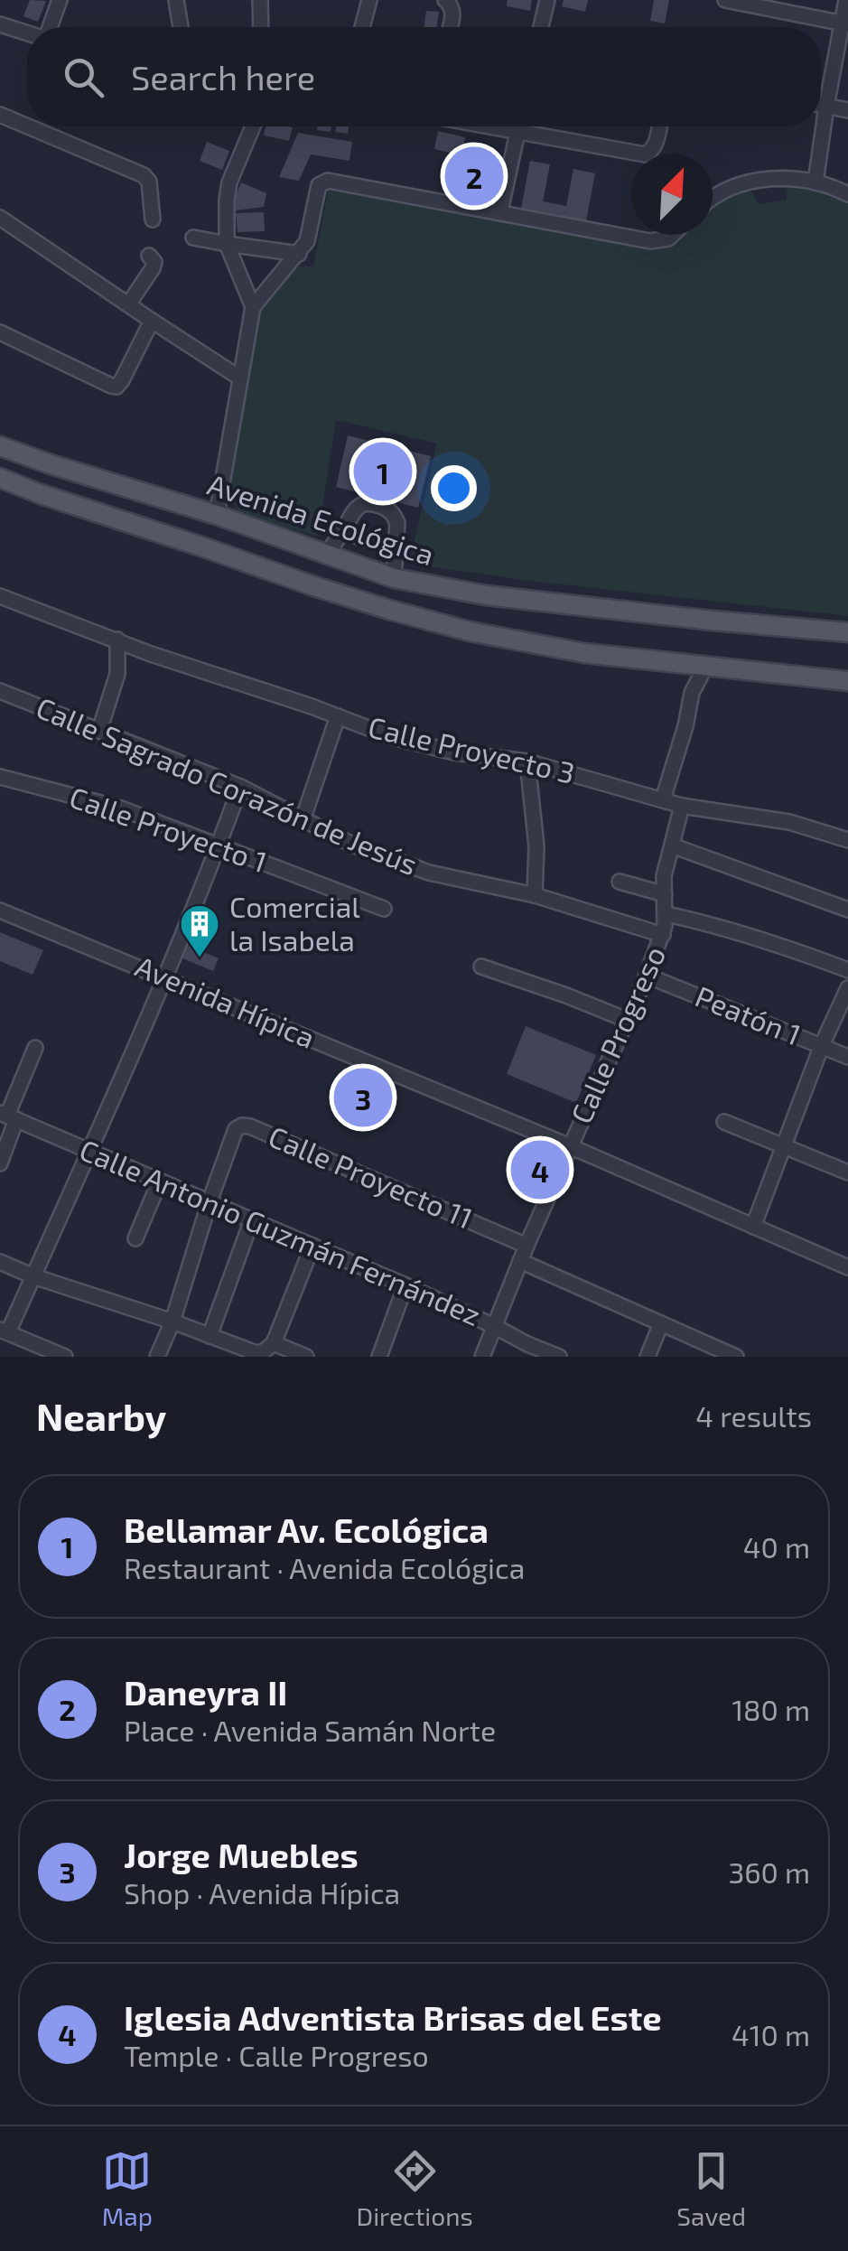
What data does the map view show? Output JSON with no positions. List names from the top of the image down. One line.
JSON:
{"streets":{"main road":["Avenida Ecológica"],"street":["Calle Proyecto 3","Calle Sagrado Corazón de Jesús","Calle Proyecto 1","Avenida Hípica","Peatón 1","Calle Progreso","Calle Proyecto 11","Calle Antonio Guzmán Fernández"]},"crossings":[["Calle Proyecto 3","Calle Progreso"],["Calle Sagrado Corazón de Jesús","Calle Progreso"],["Avenida Hípica","Calle Progreso"],["Peatón 1","Calle Progreso"],["Calle Progreso","Calle Proyecto 11"],["Calle Progreso","Calle Antonio Guzmán Fernández"],["Calle Proyecto 11","Calle Antonio Guzmán Fernández"]],"places":{"building":["Comercial la Isabela"]},"north":"top right","page":{"search":"Search here","pins":["2","1","3","4"],"heading":["Nearby","4 results"],"list":[{"mark":"1","name":"Bellamar Av. Ecológica","note":"Restaurant · Avenida Ecológica","value":"40 m"},{"mark":"2","name":"Daneyra II","note":"Place · Avenida Samán Norte","value":"180 m"},{"mark":"3","name":"Jorge Muebles","note":"Shop · Avenida Hípica","value":"360 m"},{"mark":"4","name":"Iglesia Adventista Brisas del Este","note":"Temple · Calle Progreso","value":"410 m"}],"nav":["Map","Directions","Saved"]}}
